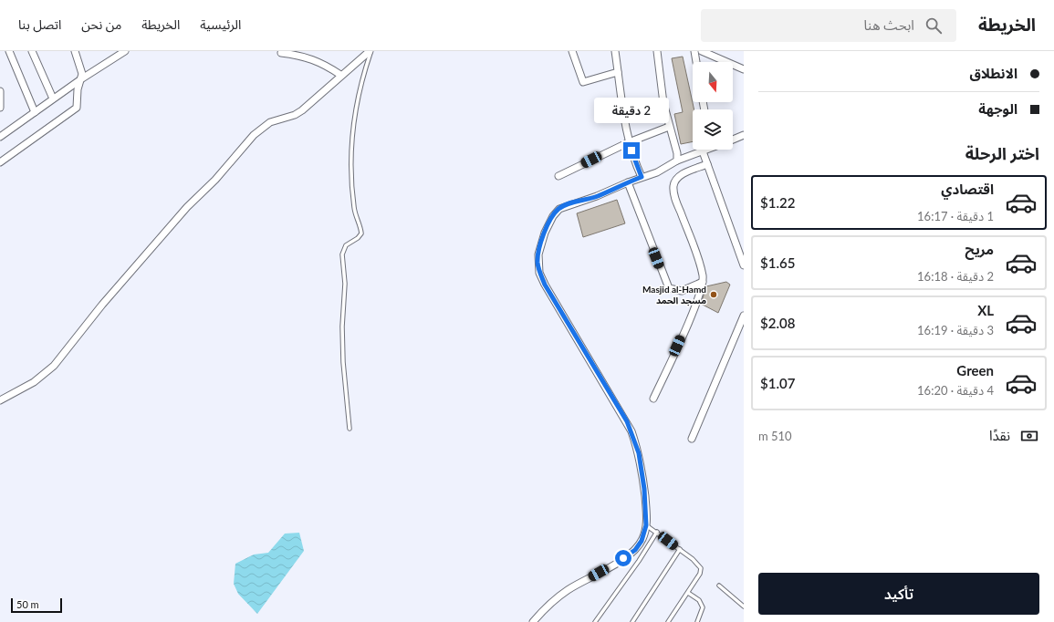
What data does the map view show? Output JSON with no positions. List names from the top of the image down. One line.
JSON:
{"places":["Masjid al-Hamd مسجد الحمد"],"scale_bar":"50 m","north":"bottom","page":{"header":"الخريطة","search":"ابحث هنا","nav":["الرئيسية","الخريطة","من نحن","اتصل بنا"],"banner":["الانطلاق","الوجهة"],"bubble":"2 دقيقة","heading":"اختر الرحلة","list":[{"name":"اقتصادي","note":"1 دقيقة · 16:17","value":"$1.22"},{"name":"مريح","note":"2 دقيقة · 16:18","value":"$1.65"},{"name":"XL","note":"3 دقيقة · 16:19","value":"$2.08"},{"name":"Green","note":"4 دقيقة · 16:20","value":"$1.07"}],"pay":["نقدًا","510 m"],"buttons":"تأكيد","scale":"50 m"}}
